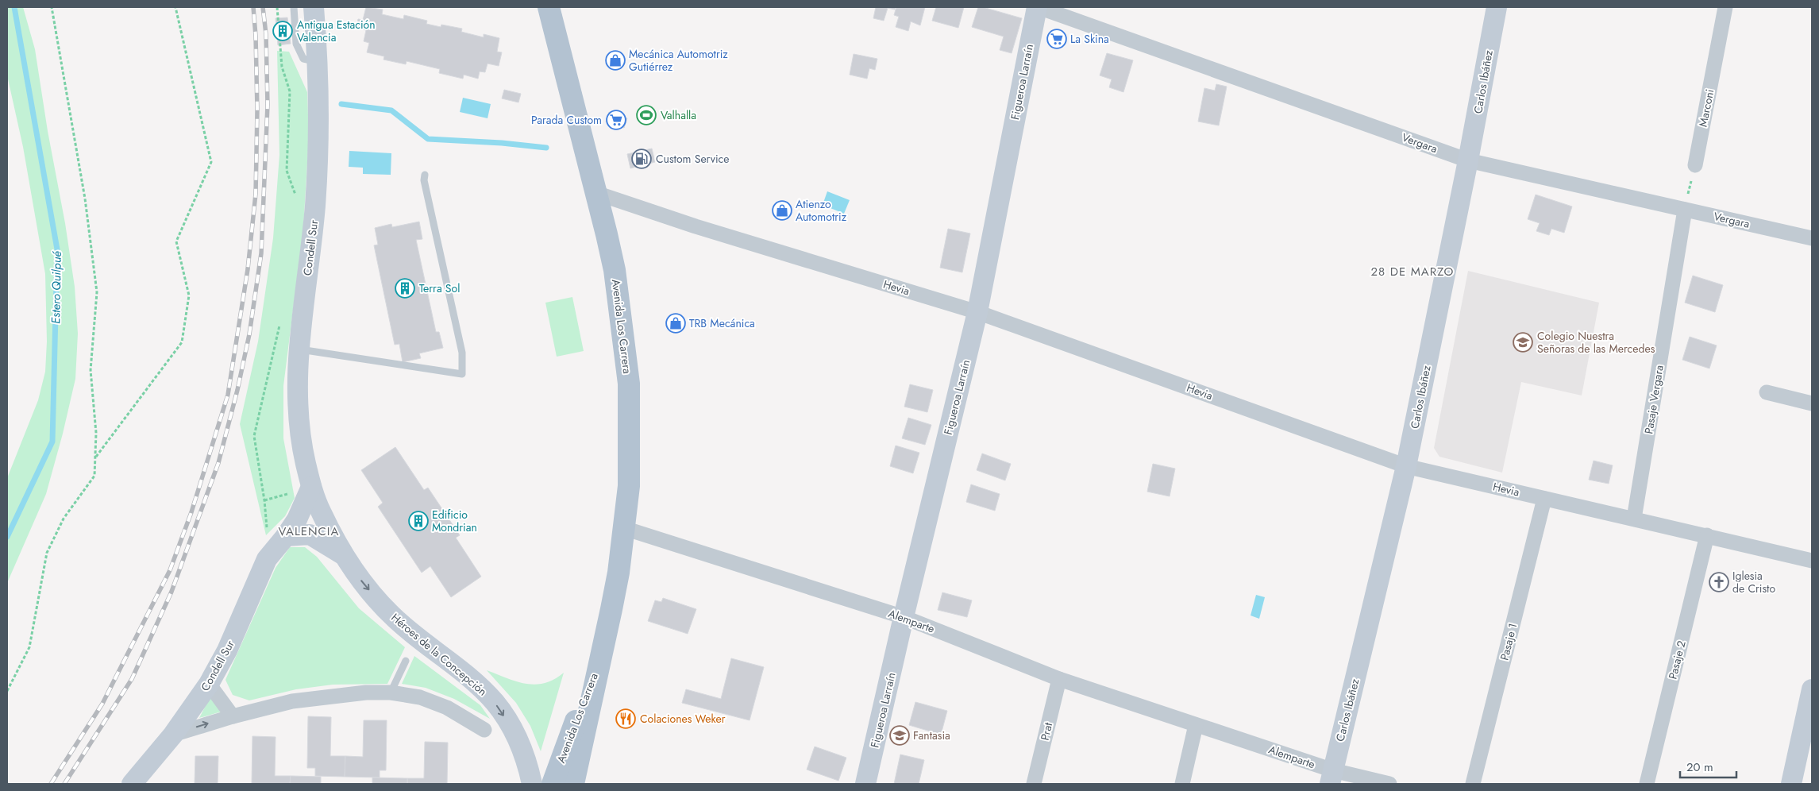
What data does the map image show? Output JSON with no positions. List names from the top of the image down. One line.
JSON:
{"streets":{"main road":["Avenida Los Carrera"],"street":["Figueroa Larraín","Carlos Ibáñez","Marconi","Vergara","Condell Sur","Hevia","Pasaje Vergara","Alemparte","Pasaje 1","Héroes de la Concepción","Pasaje 2","Prat"]},"crossings":[["Figueroa Larraín","Vergara"],["Figueroa Larraín","Hevia"],["Figueroa Larraín","Alemparte"],["Carlos Ibáñez","Vergara"],["Carlos Ibáñez","Hevia"],["Carlos Ibáñez","Alemparte"],["Vergara","Pasaje Vergara"],["Condell Sur","Héroes de la Concepción"],["Hevia","Avenida Los Carrera"],["Hevia","Pasaje Vergara"],["Hevia","Pasaje 1"],["Hevia","Pasaje 2"],["Avenida Los Carrera","Alemparte"],["Alemparte","Prat"]],"one_way":["Héroes de la Concepción"],"districts":["28 DE MARZO","VALENCIA"],"water":["Estero Quilpué"],"places":{"building":["Antigua Estación Valencia","Terra Sol","Edificio Mondrian"],"supermarket":["La Skina","Parada Custom"],"shop":["Mecánica Automotriz Gutiérrez","Atienzo Automotriz","TRB Mecánica"],"sports":["Valhalla"],"fuel station":["Custom Service"],"school or university":["Colegio Nuestra Señoras de las Mercedes","Fantasia"],"church":["Iglesia de Cristo"],"restaurant":["Colaciones Weker"]},"scale_bar":"20 m"}
